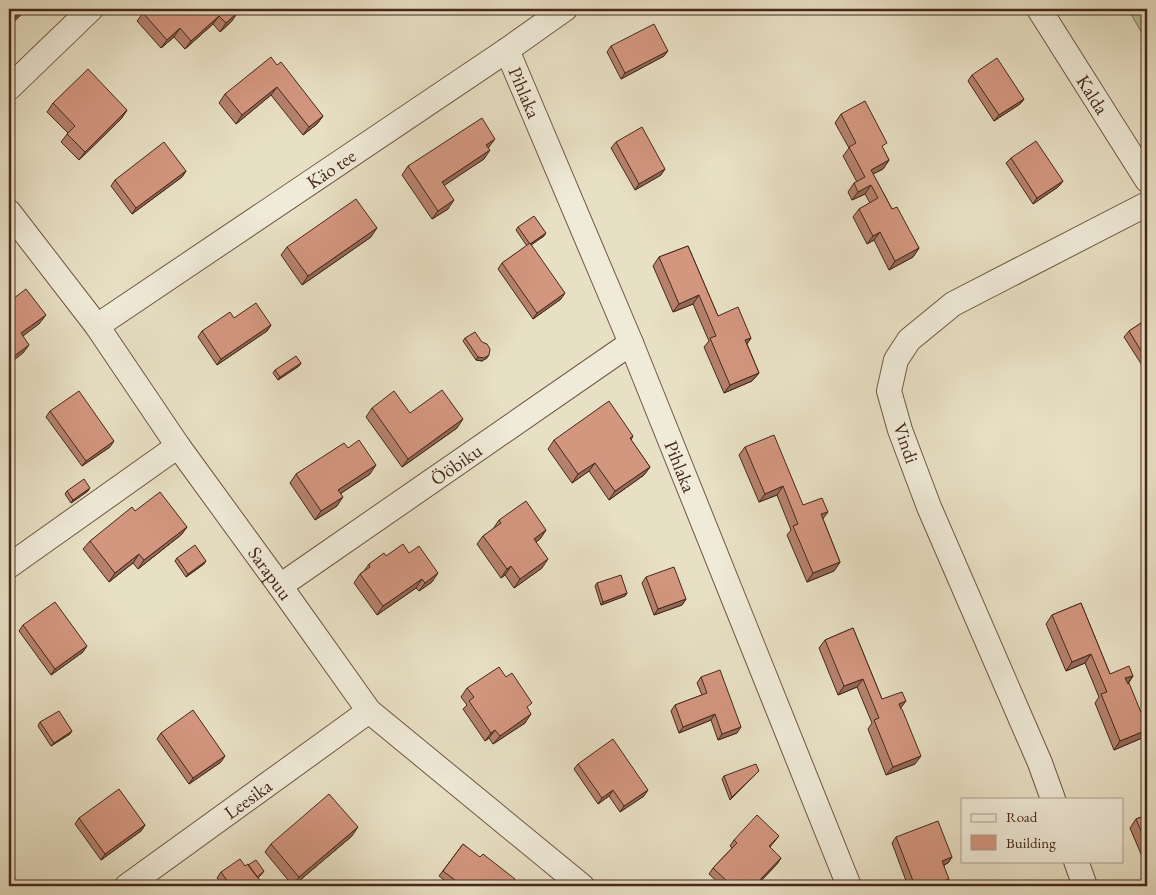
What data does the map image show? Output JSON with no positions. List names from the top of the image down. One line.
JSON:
{"streets":{"street":["Pihlaka","Kalda","Käo tee","Vindi","Ööbiku","Sarapuu","Leesika"]},"crossings":[["Pihlaka","Käo tee"],["Pihlaka","Ööbiku"],["Käo tee","Sarapuu"],["Ööbiku","Sarapuu"],["Sarapuu","Leesika"]],"legend":["Road","Building"]}
